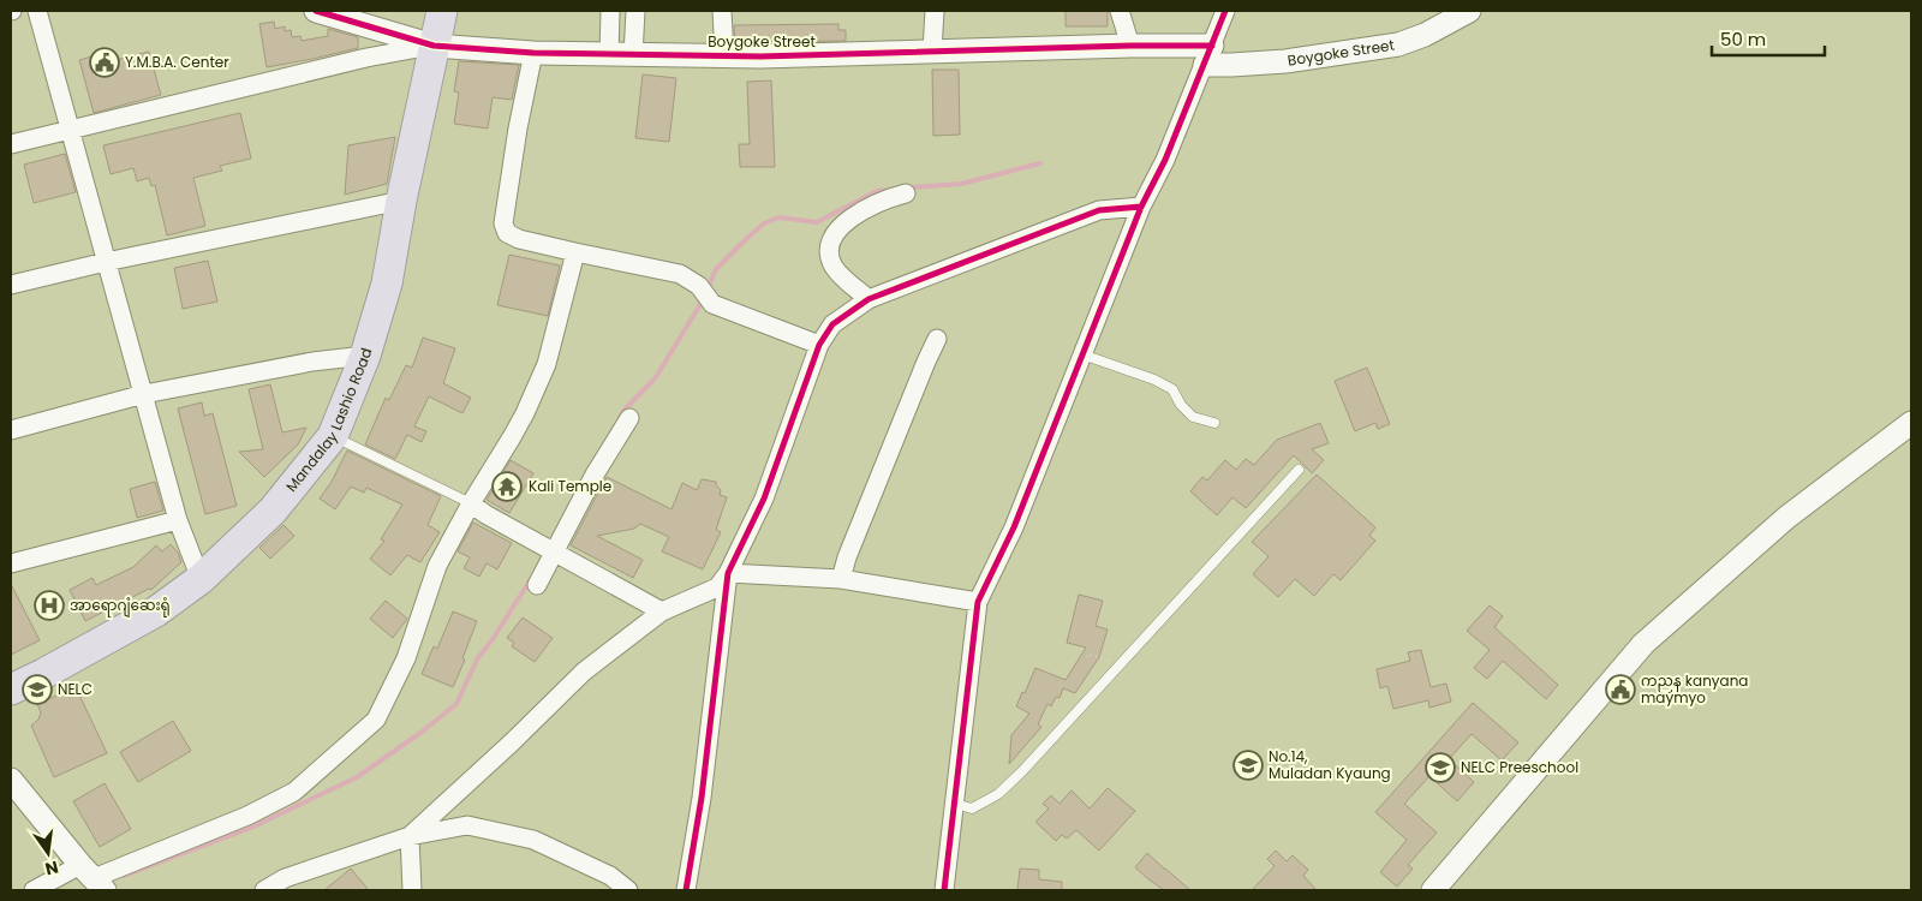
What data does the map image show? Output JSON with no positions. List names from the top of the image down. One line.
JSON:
{"streets":{"highway":["Mandalay Lashio Road"],"street":["Boygoke Street"]},"crossings":[["Boygoke Street","Mandalay Lashio Road"]],"places":{"public building":["Y.M.B.A. Center","ကညန kanyana maymyo"],"temple":["Kali Temple"],"hospital":["အာရောဂျံဆေးရုံ"],"school or university":["NELC","No.14, Muladan Kyaung","NELC Preeschool"]},"scale_bar":"50 m","north":"bottom"}
